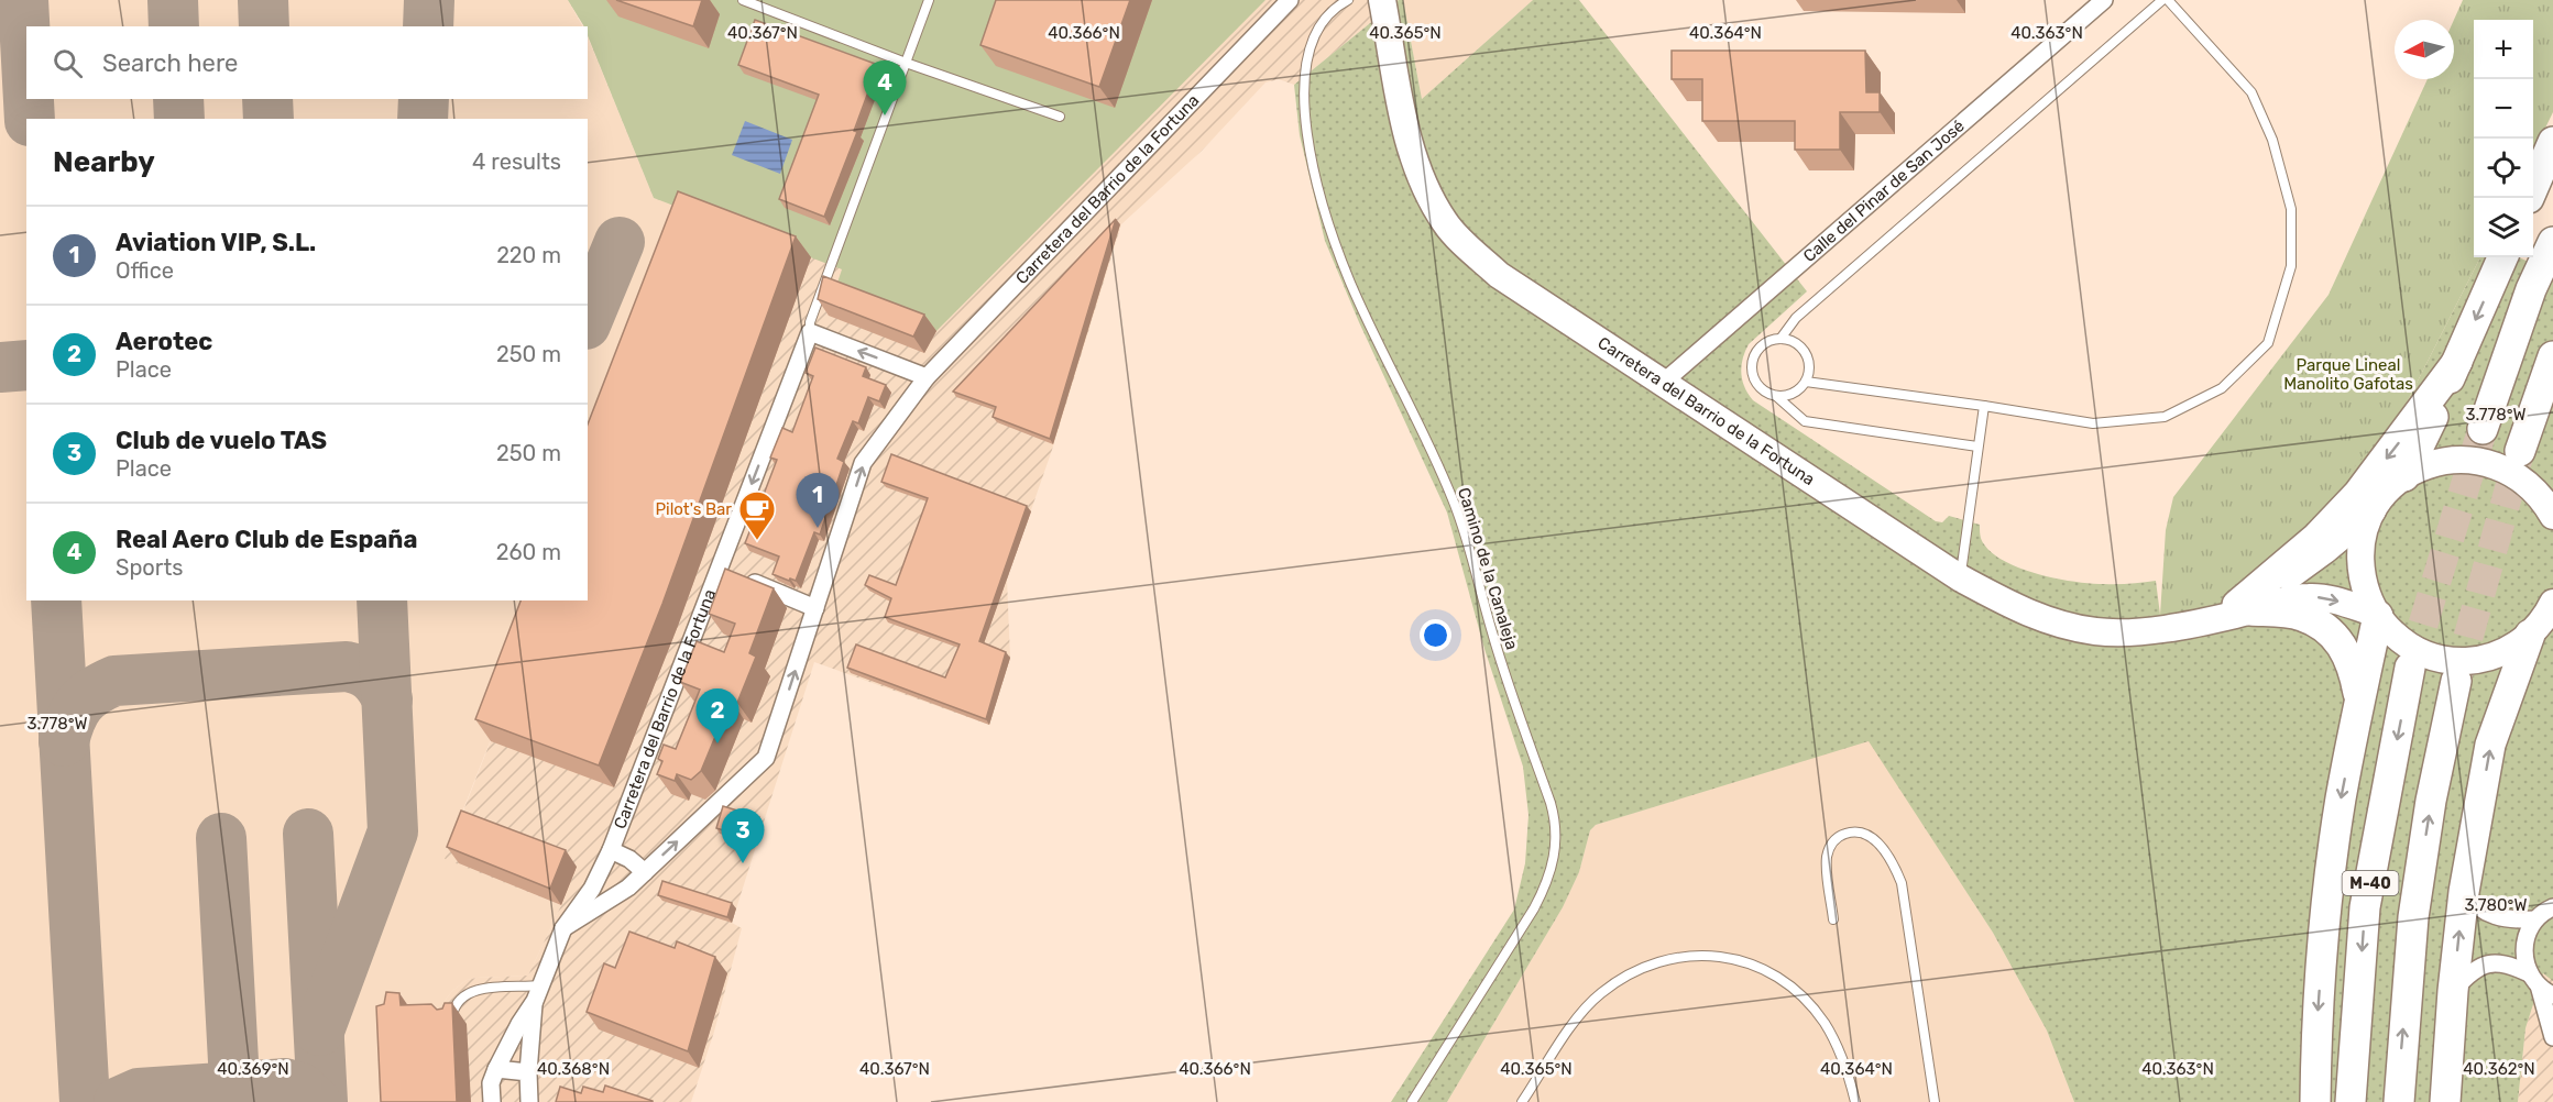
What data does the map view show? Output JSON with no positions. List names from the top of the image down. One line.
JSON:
{"streets":{"highway":["M-40"],"main road":["Carretera del Barrio de la Fortuna"],"street":["Calle del Pinar de San José"],"lane":["Camino de la Canaleja"]},"crossings":[["Carretera del Barrio de la Fortuna","Calle del Pinar de San José"]],"parks":["Parque Lineal Manolito Gafotas"],"places":{"cafe":["Pilot's Bar"]},"north":"left","page":{"map_buttons":["+","−"],"search":"Search here","pins":["4","1","2","3"],"heading":["Nearby","4 results"],"list":[{"mark":"1","name":"Aviation VIP, S.L.","note":"Office","value":"220 m"},{"mark":"2","name":"Aerotec","note":"Place","value":"250 m"},{"mark":"3","name":"Club de vuelo TAS","note":"Place","value":"250 m"},{"mark":"4","name":"Real Aero Club de España","note":"Sports","value":"260 m"}]},"coordinates":["40.367°N","40.366°N","40.365°N","40.364°N","40.363°N","3.778°W","3.780°W","40.369°N","40.368°N","40.362°N"]}
